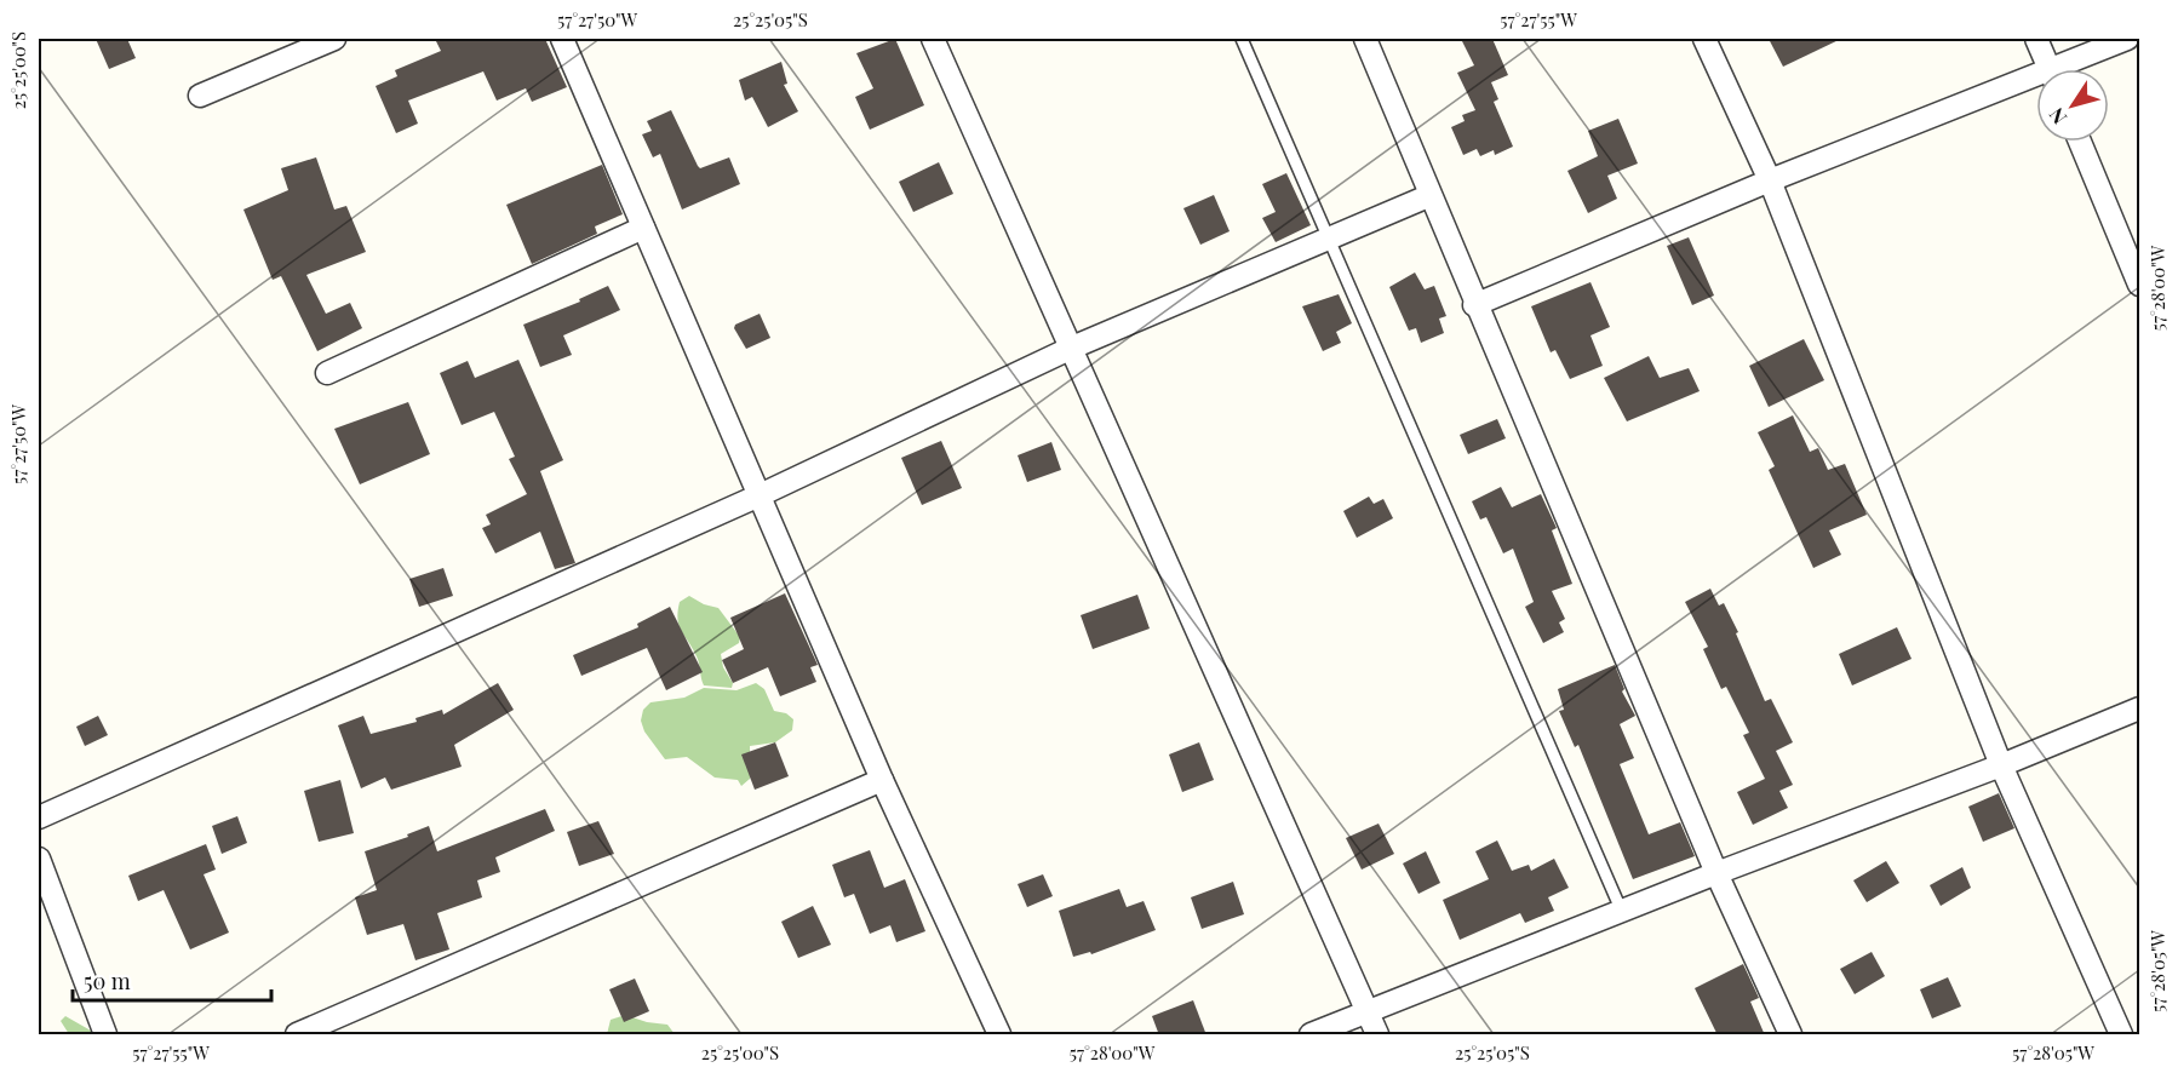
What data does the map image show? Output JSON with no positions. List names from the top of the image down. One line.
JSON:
{"scale_bar":"50 m","north":"bottom left","coordinates":["57°27'50\"W","25°25'05\"S","57°27'55\"W","25°25'00\"S","57°28'00\"W","57°28'05\"W"]}
